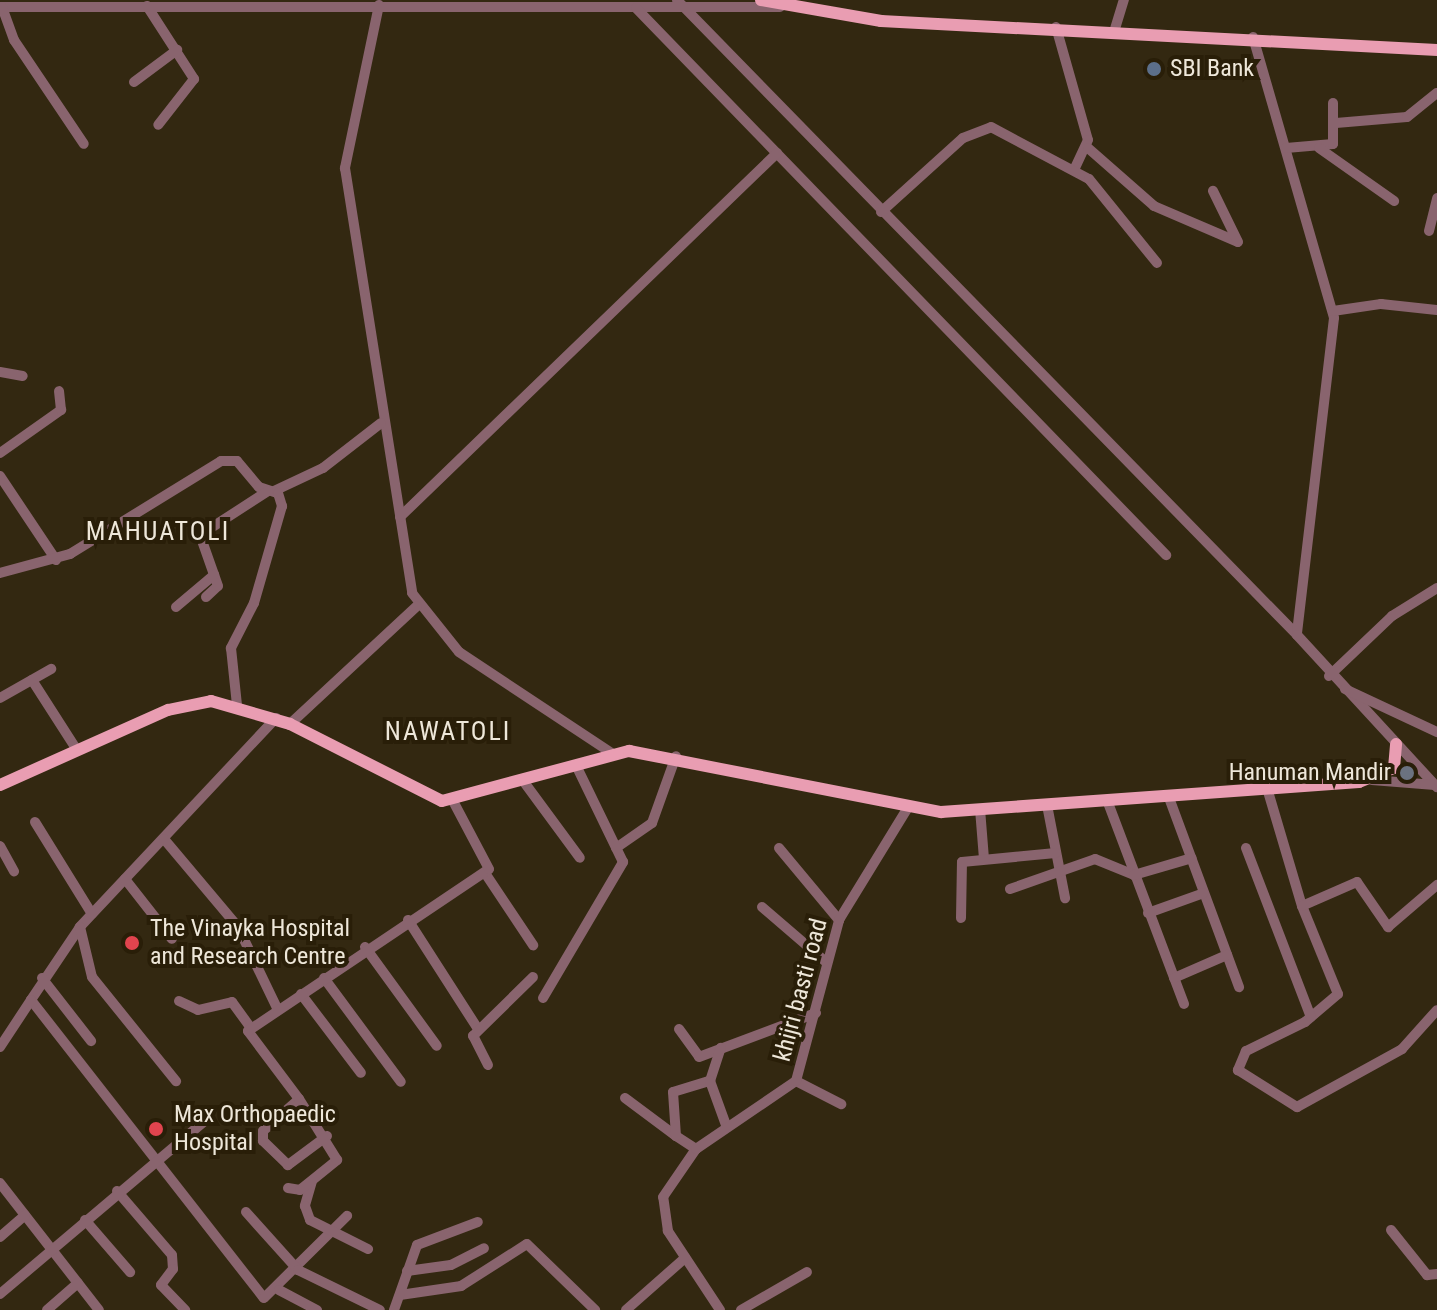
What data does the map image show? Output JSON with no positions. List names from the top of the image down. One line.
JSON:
{"streets":{"street":["khijri basti road"]},"districts":["MAHUATOLI","NAWATOLI"],"places":["SBI Bank","Hanuman Mandir","The Vinayka Hospital and Research Centre","Max Orthopaedic Hospital"]}
